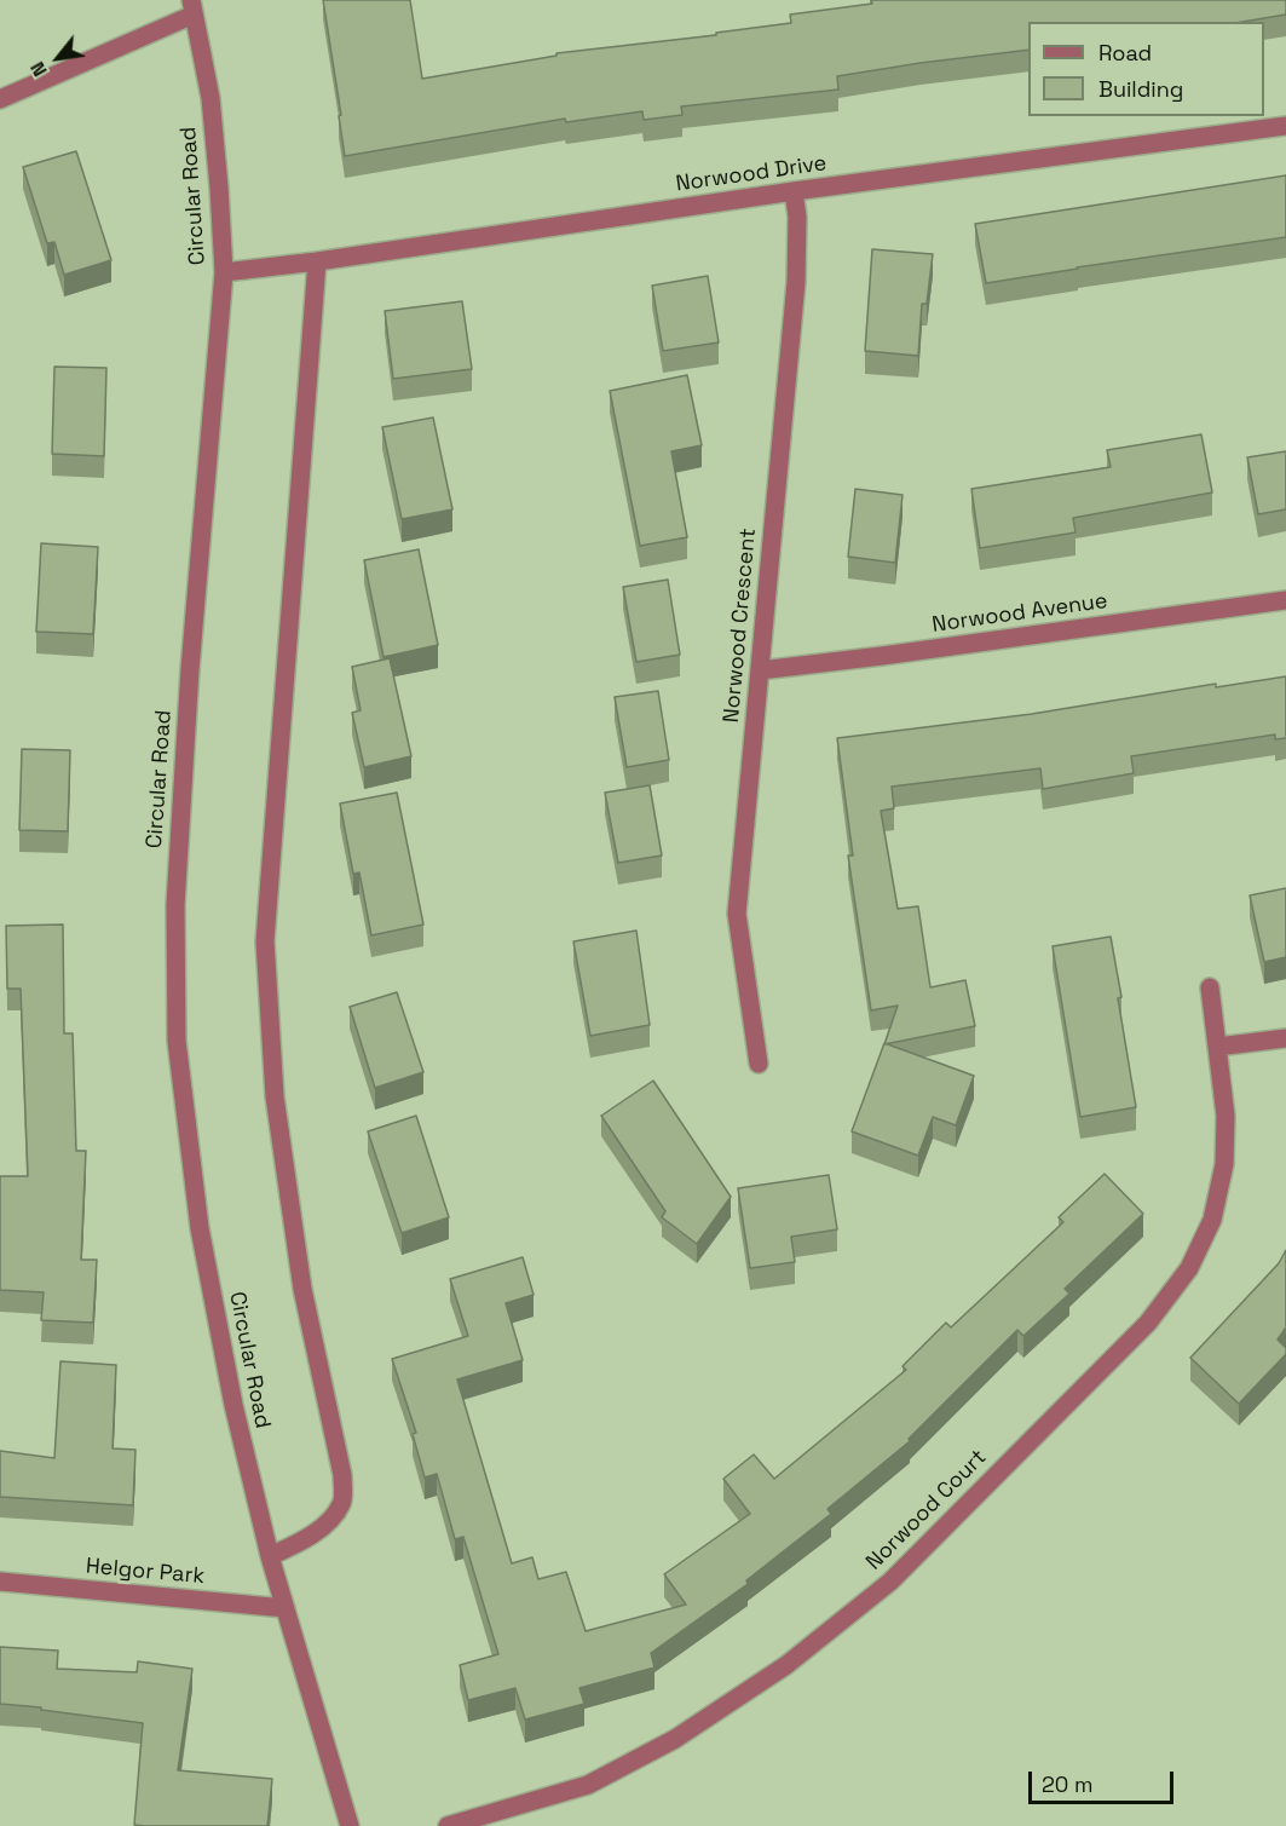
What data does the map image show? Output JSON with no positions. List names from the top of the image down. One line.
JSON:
{"streets":{"street":["Norwood Drive","Circular Road","Norwood Avenue","Norwood Crescent","Norwood Court","Helgor Park"]},"crossings":[["Norwood Drive","Circular Road"],["Norwood Drive","Norwood Crescent"],["Circular Road","Helgor Park"],["Norwood Avenue","Norwood Crescent"]],"legend":["Road","Building"],"scale_bar":"20 m","north":"bottom left"}
